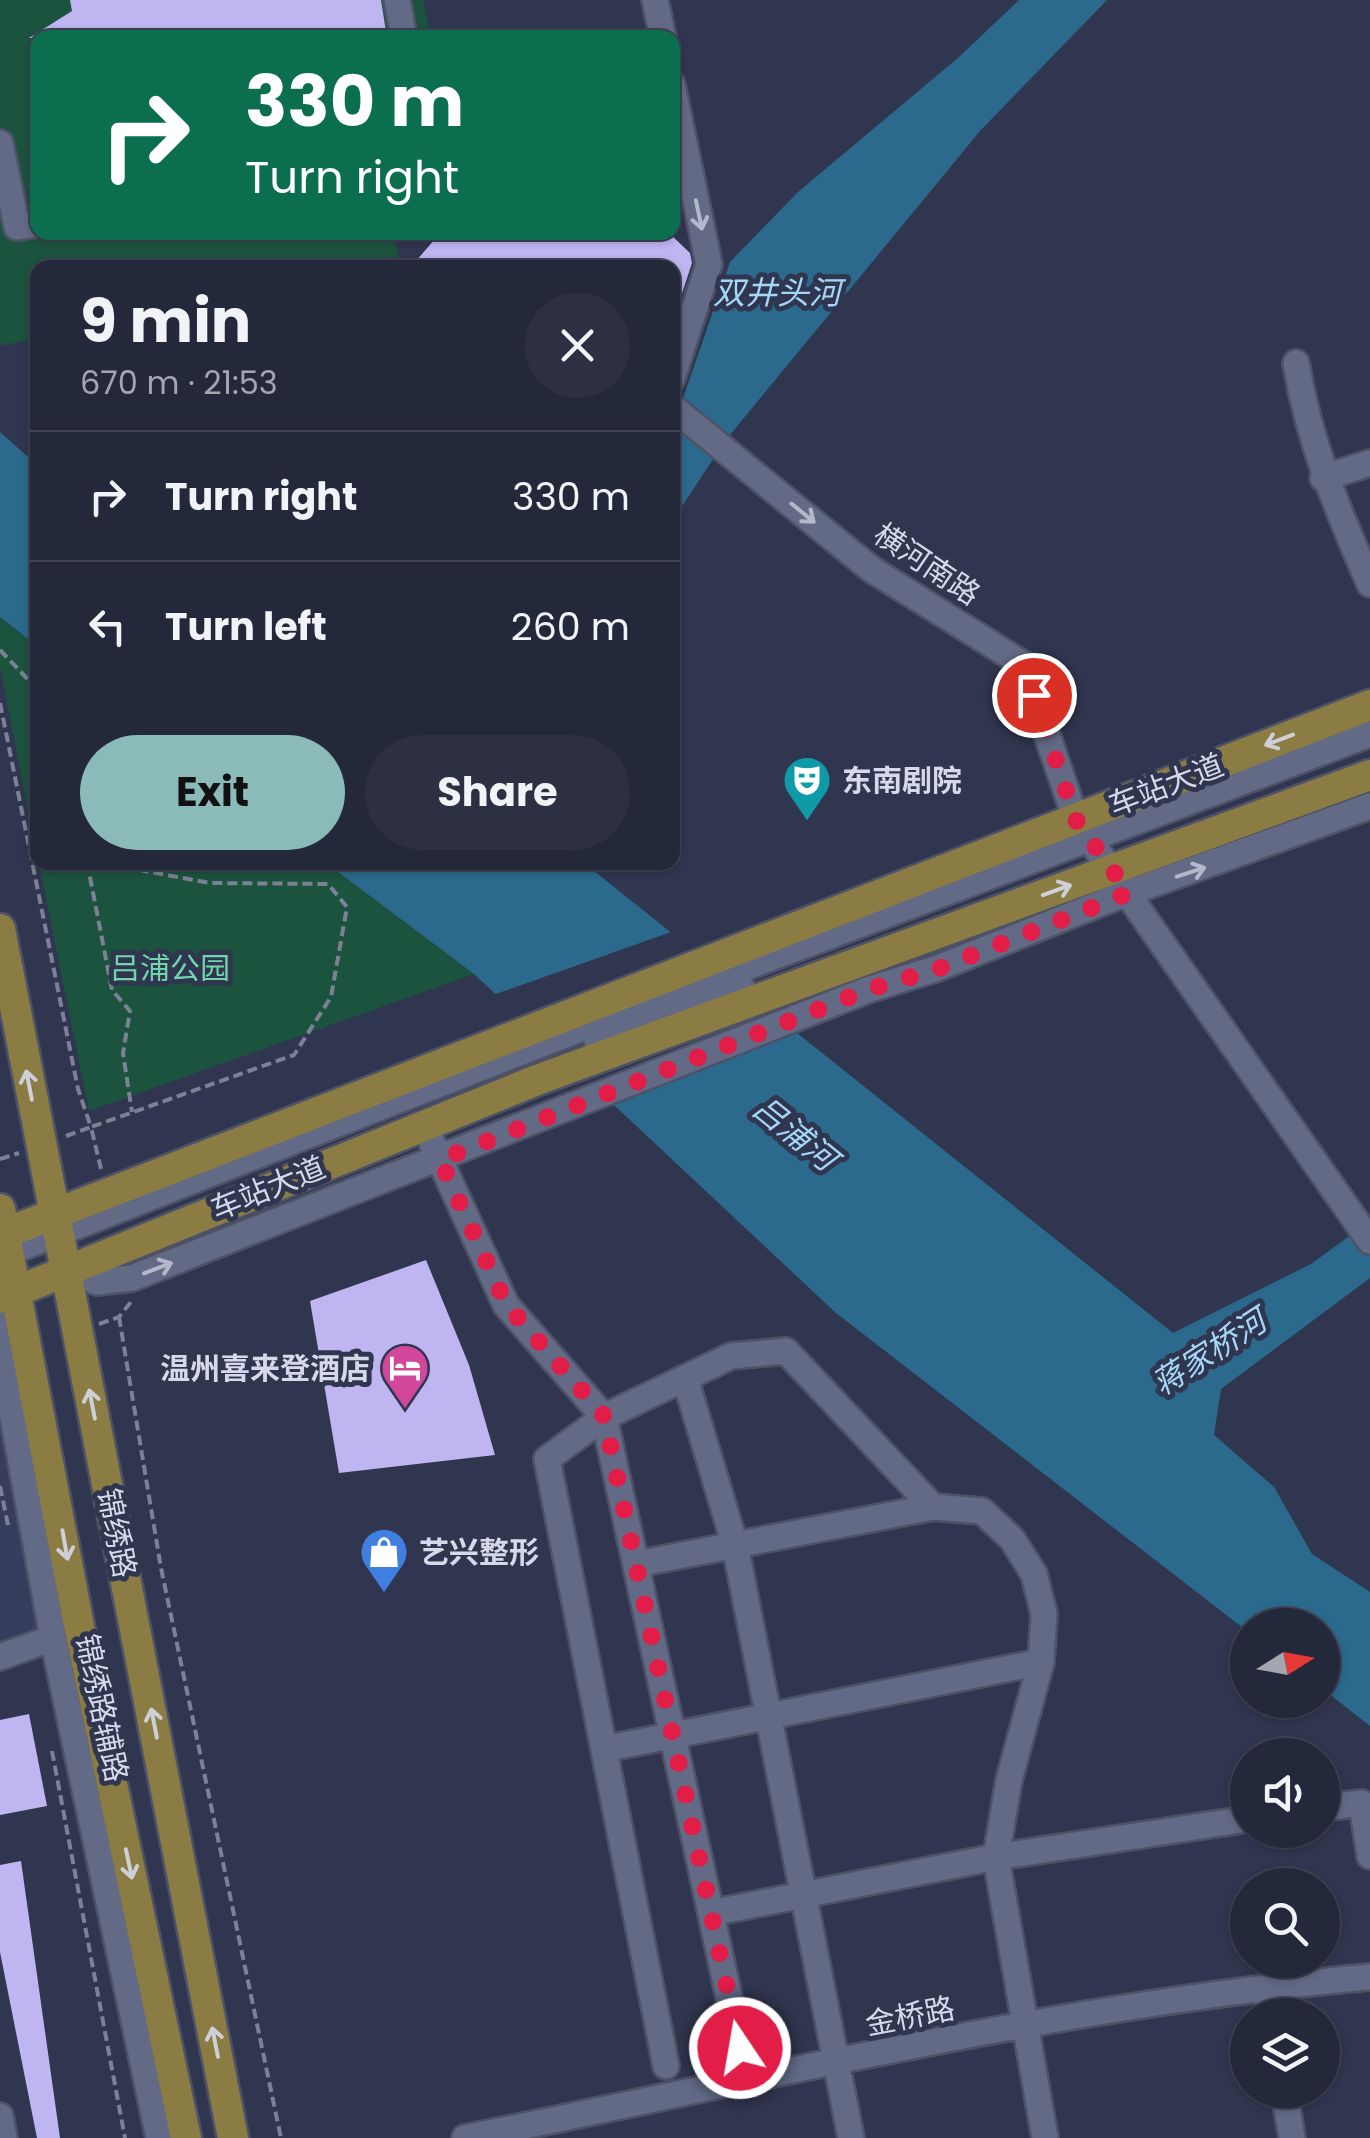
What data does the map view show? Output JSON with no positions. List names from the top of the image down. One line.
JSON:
{"streets":{"main road":["车站大道","锦绣路"],"street":["横河南路","锦绣路辅路","金桥路"]},"crossings":[["横河南路","车站大道"],["车站大道","锦绣路"],["车站大道","锦绣路辅路"],["锦绣路","锦绣路辅路"]],"one_way":["横河南路"],"water":["双井头河","吕浦河","蒋家桥河"],"parks":["吕浦公园"],"places":{"theatre":["东南剧院"],"hotel":["温州喜来登酒店"],"shop":["艺兴整形"]},"north":"right","page":{"turn":["330 m","Turn right"],"heading":["9 min","670 m · 21:53"],"list":[{"name":"Turn right","value":"330 m"},{"name":"Turn left","value":"260 m"}],"buttons":["Exit","Share"]}}
